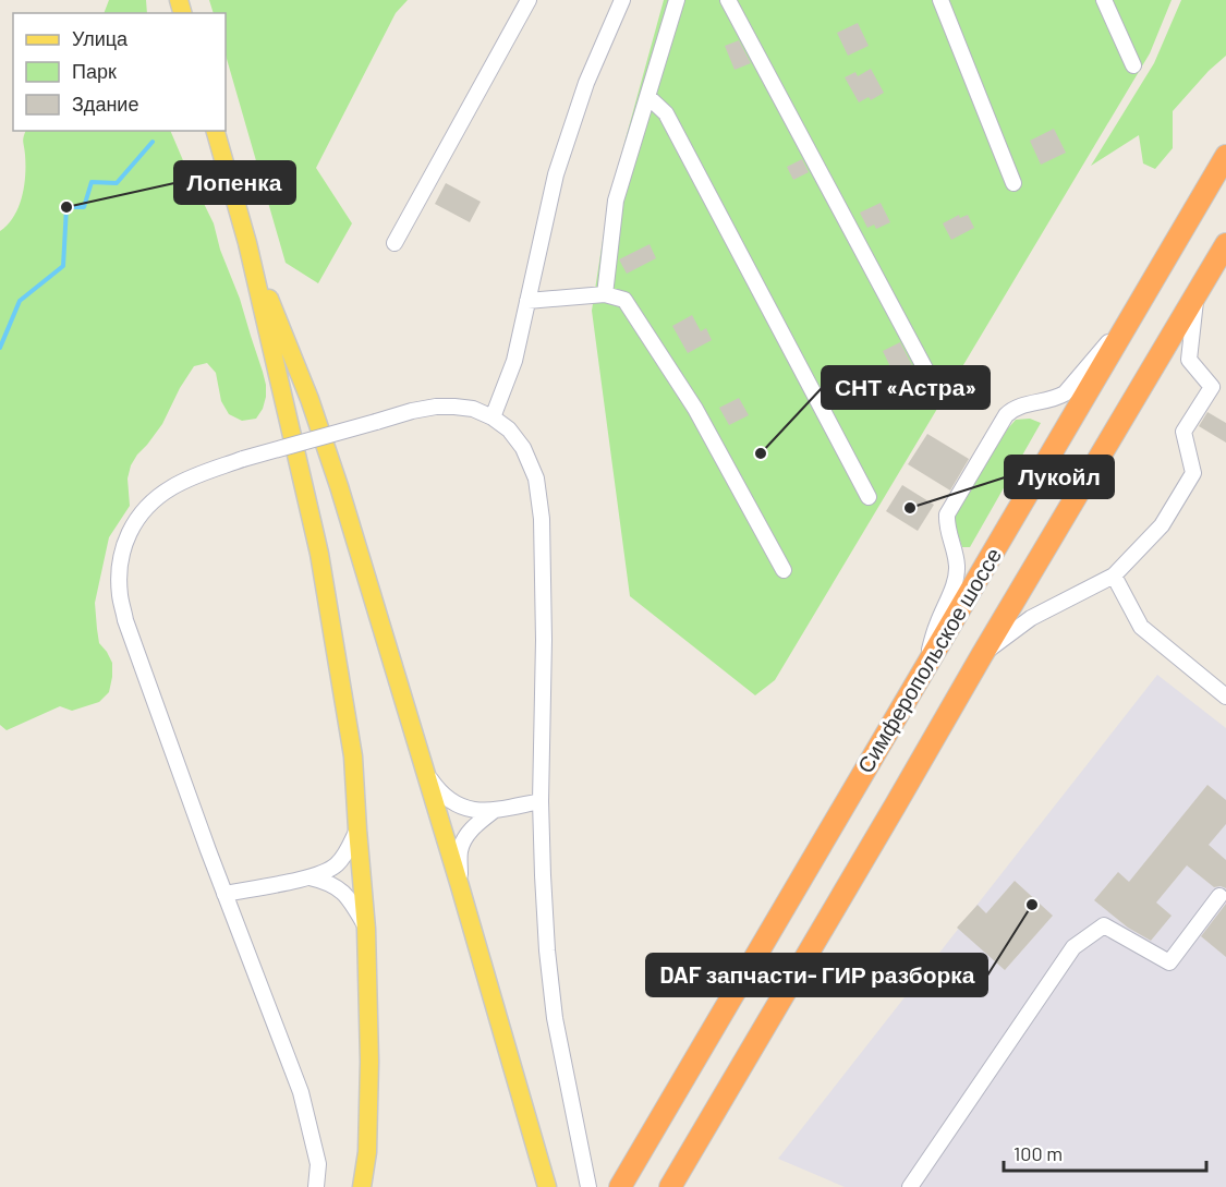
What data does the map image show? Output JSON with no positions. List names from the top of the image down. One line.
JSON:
{"streets":{"highway":["Симферопольское шоссе"]},"places":["Лопенка","СНТ «Астра»","Лукойл","DAF запчасти- ГИР разборка"],"legend":["Улица","Парк","Здание"],"scale_bar":"100 m"}
